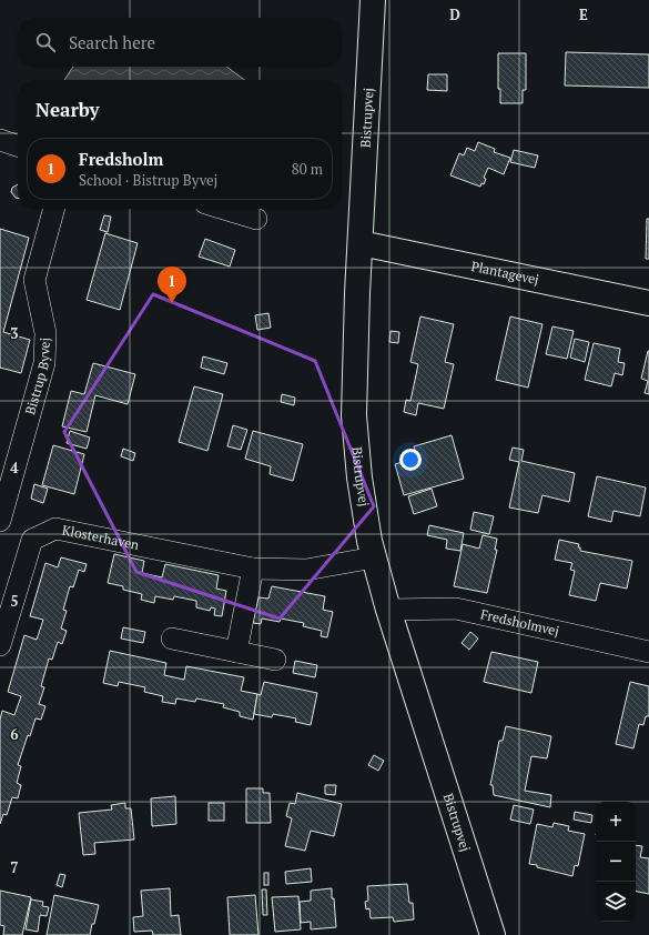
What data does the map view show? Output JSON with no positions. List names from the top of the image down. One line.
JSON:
{"streets":{"main road":["Bistrupvej","Plantagevej"],"street":["Bistrup Byvej","Klosterhaven","Fredsholmvej"]},"crossings":[["Bistrupvej","Plantagevej"],["Bistrupvej","Klosterhaven"],["Bistrupvej","Fredsholmvej"]],"page":{"search":"Search here","heading":"Nearby","list":[{"mark":"1","name":"Fredsholm","note":"School · Bistrup Byvej","value":"80 m"}],"pins":"1","map_buttons":["+","−"]},"grid":{"columns":["D","E"],"rows":["3","4","5","6","7"]}}
